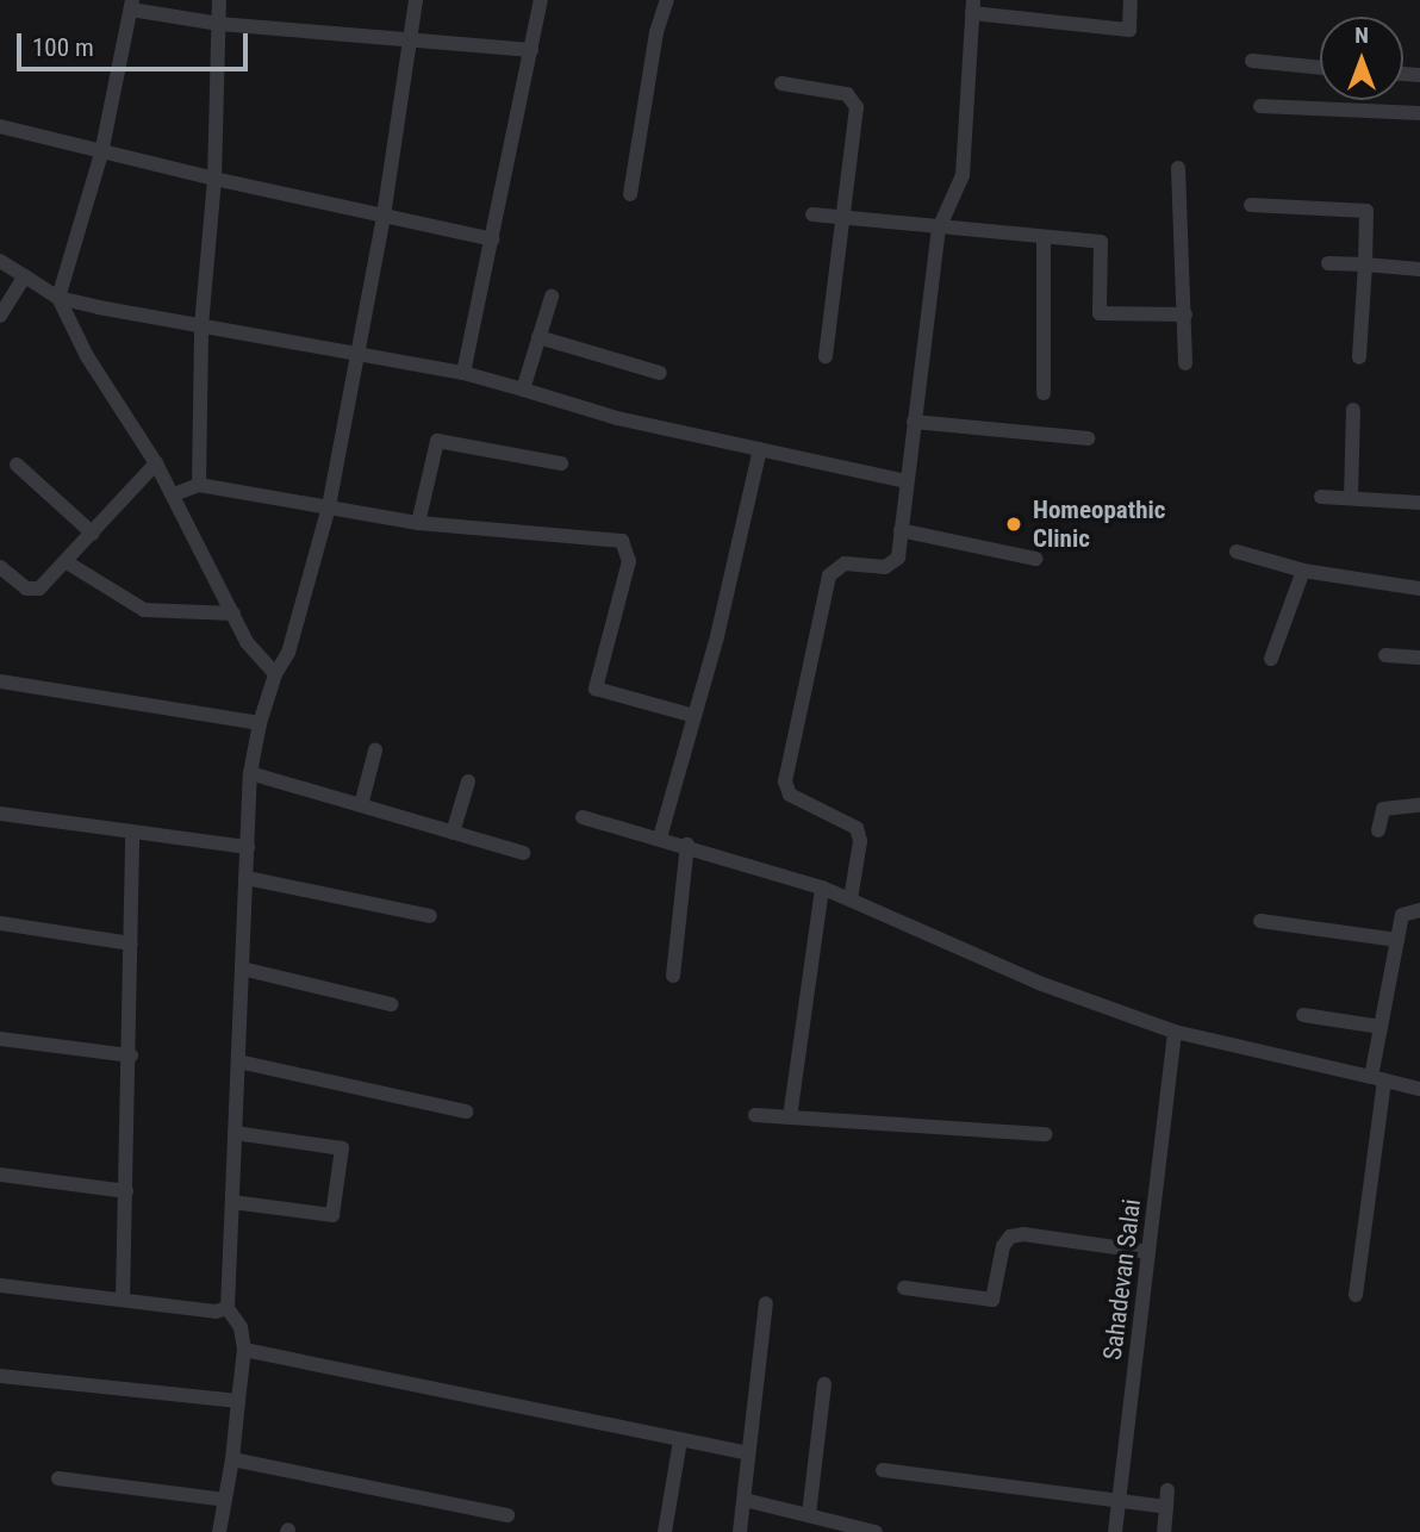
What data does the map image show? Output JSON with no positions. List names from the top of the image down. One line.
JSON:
{"streets":{"street":["Sahadevan Salai"]},"places":["Homeopathic Clinic"],"scale_bar":"100 m","north":"top"}
